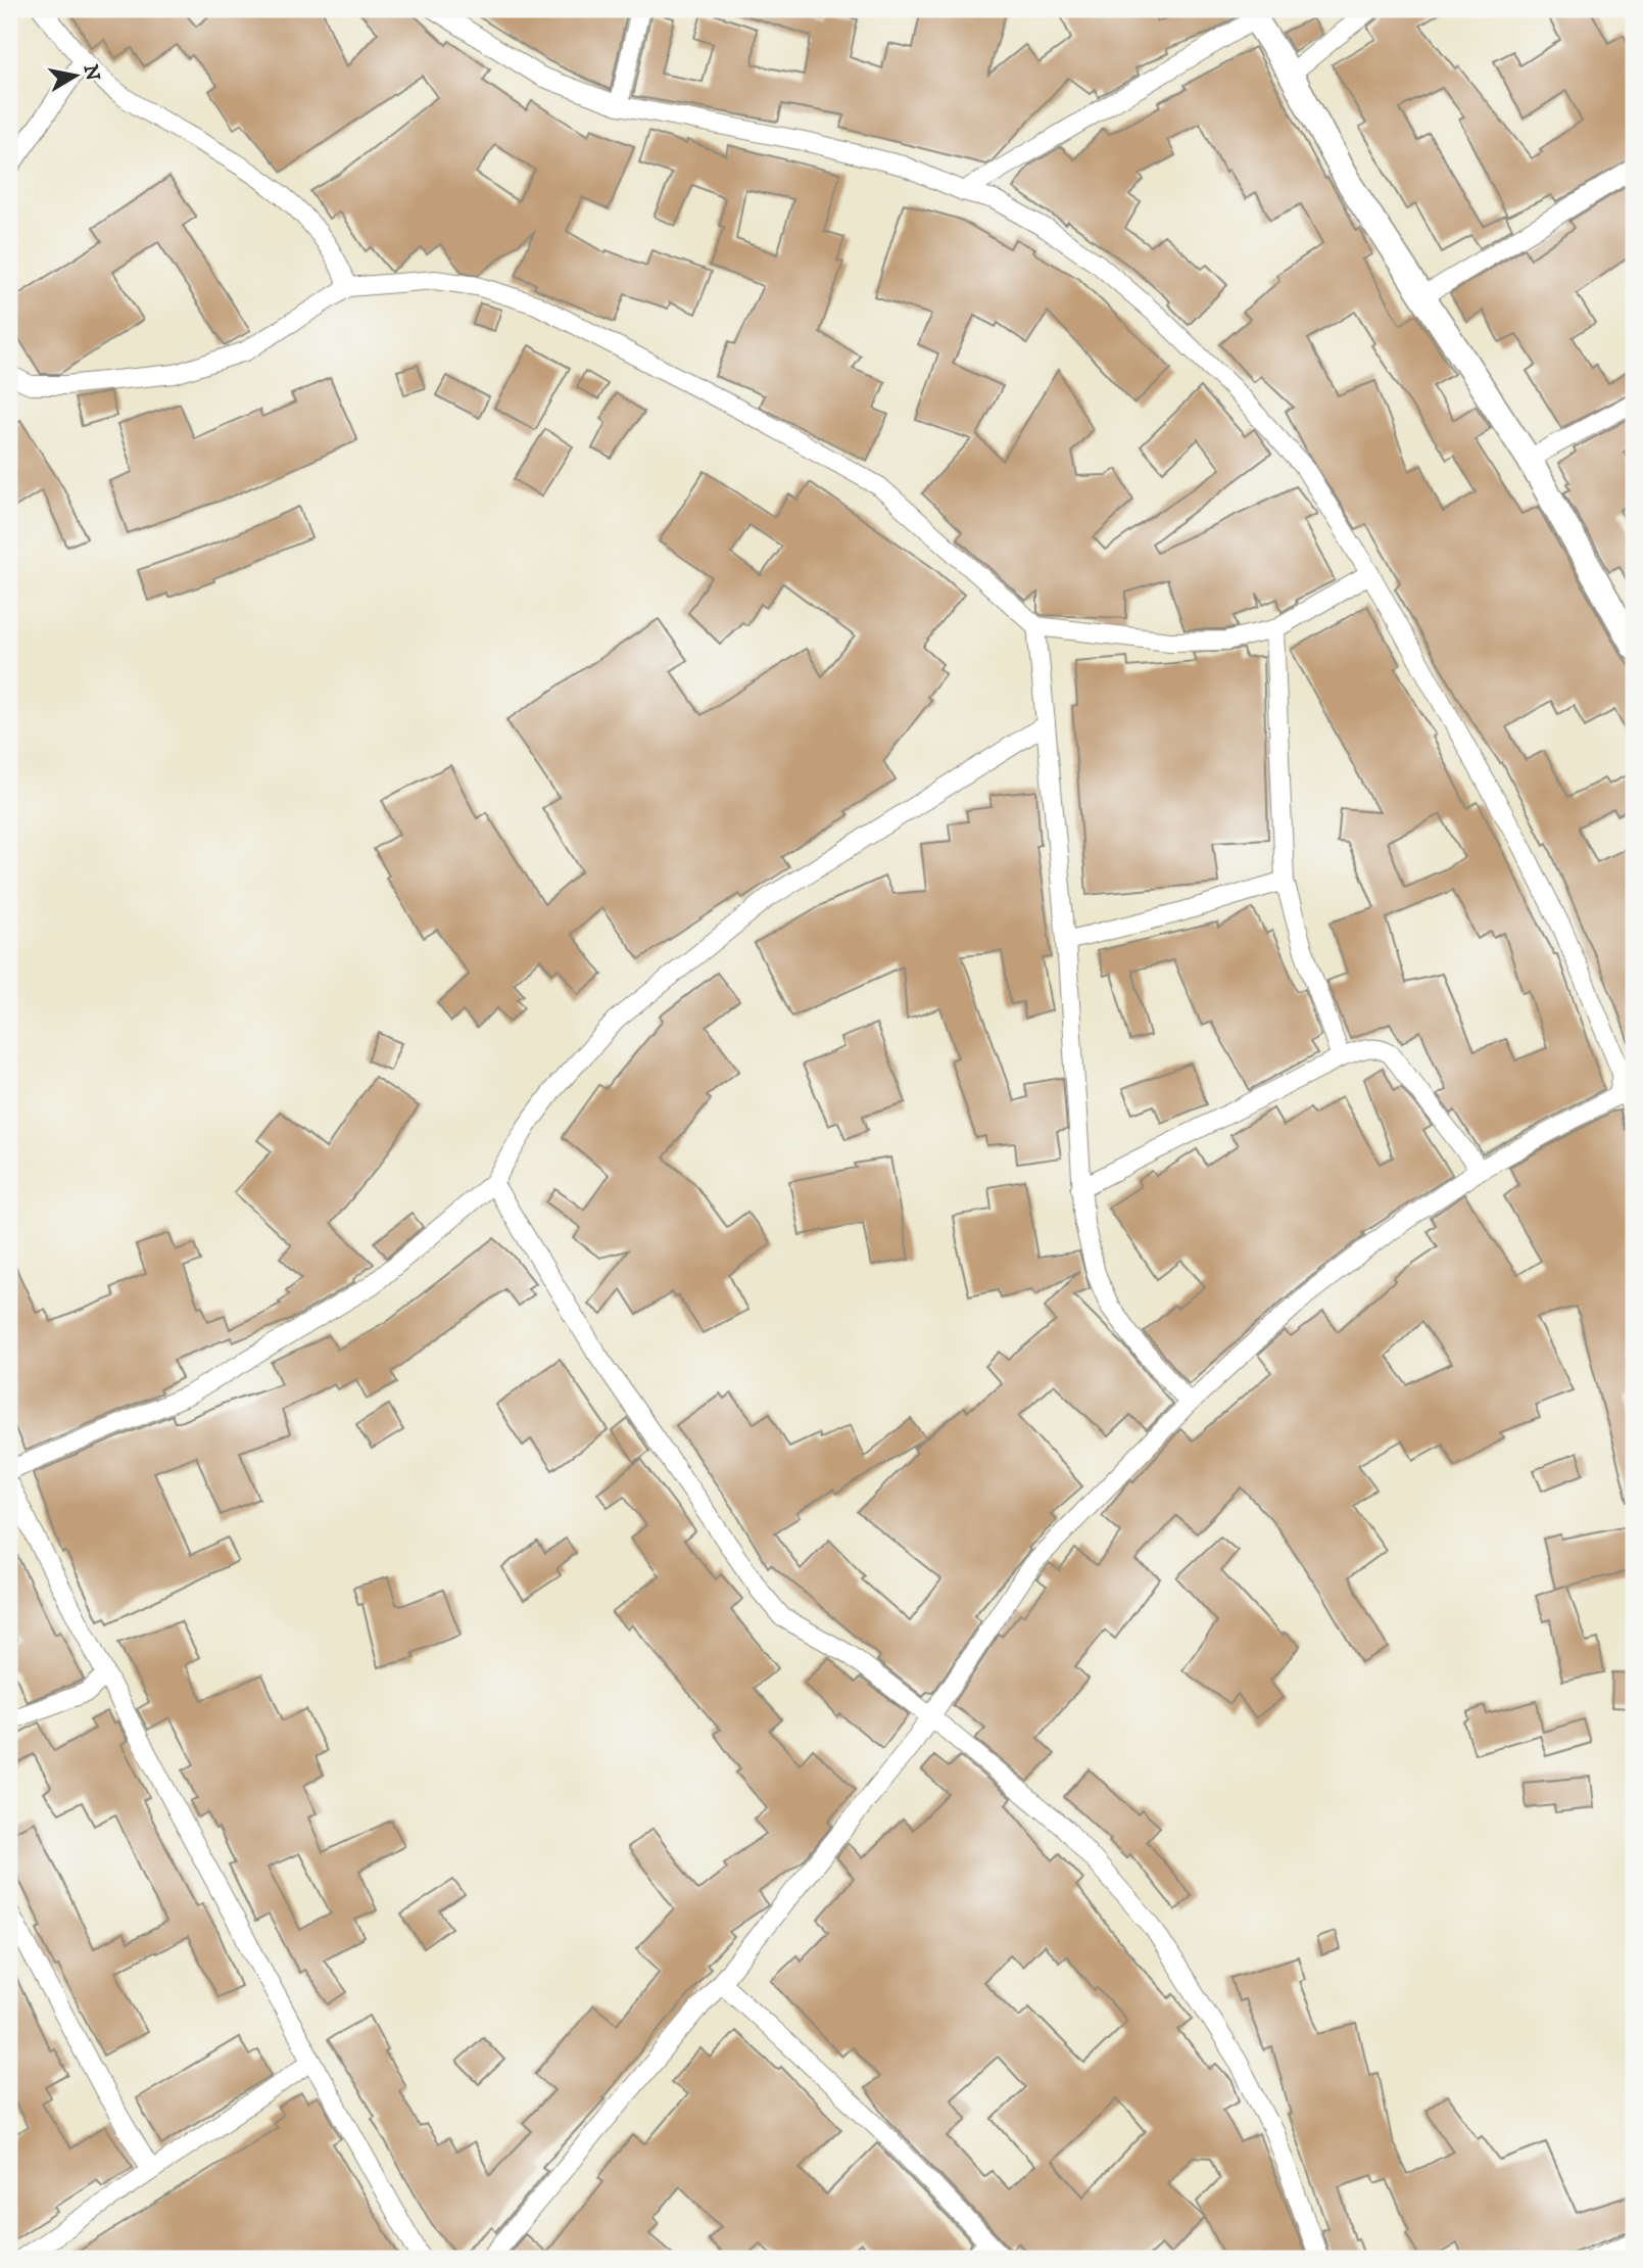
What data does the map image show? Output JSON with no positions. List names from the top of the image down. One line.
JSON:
{"north":"right"}
